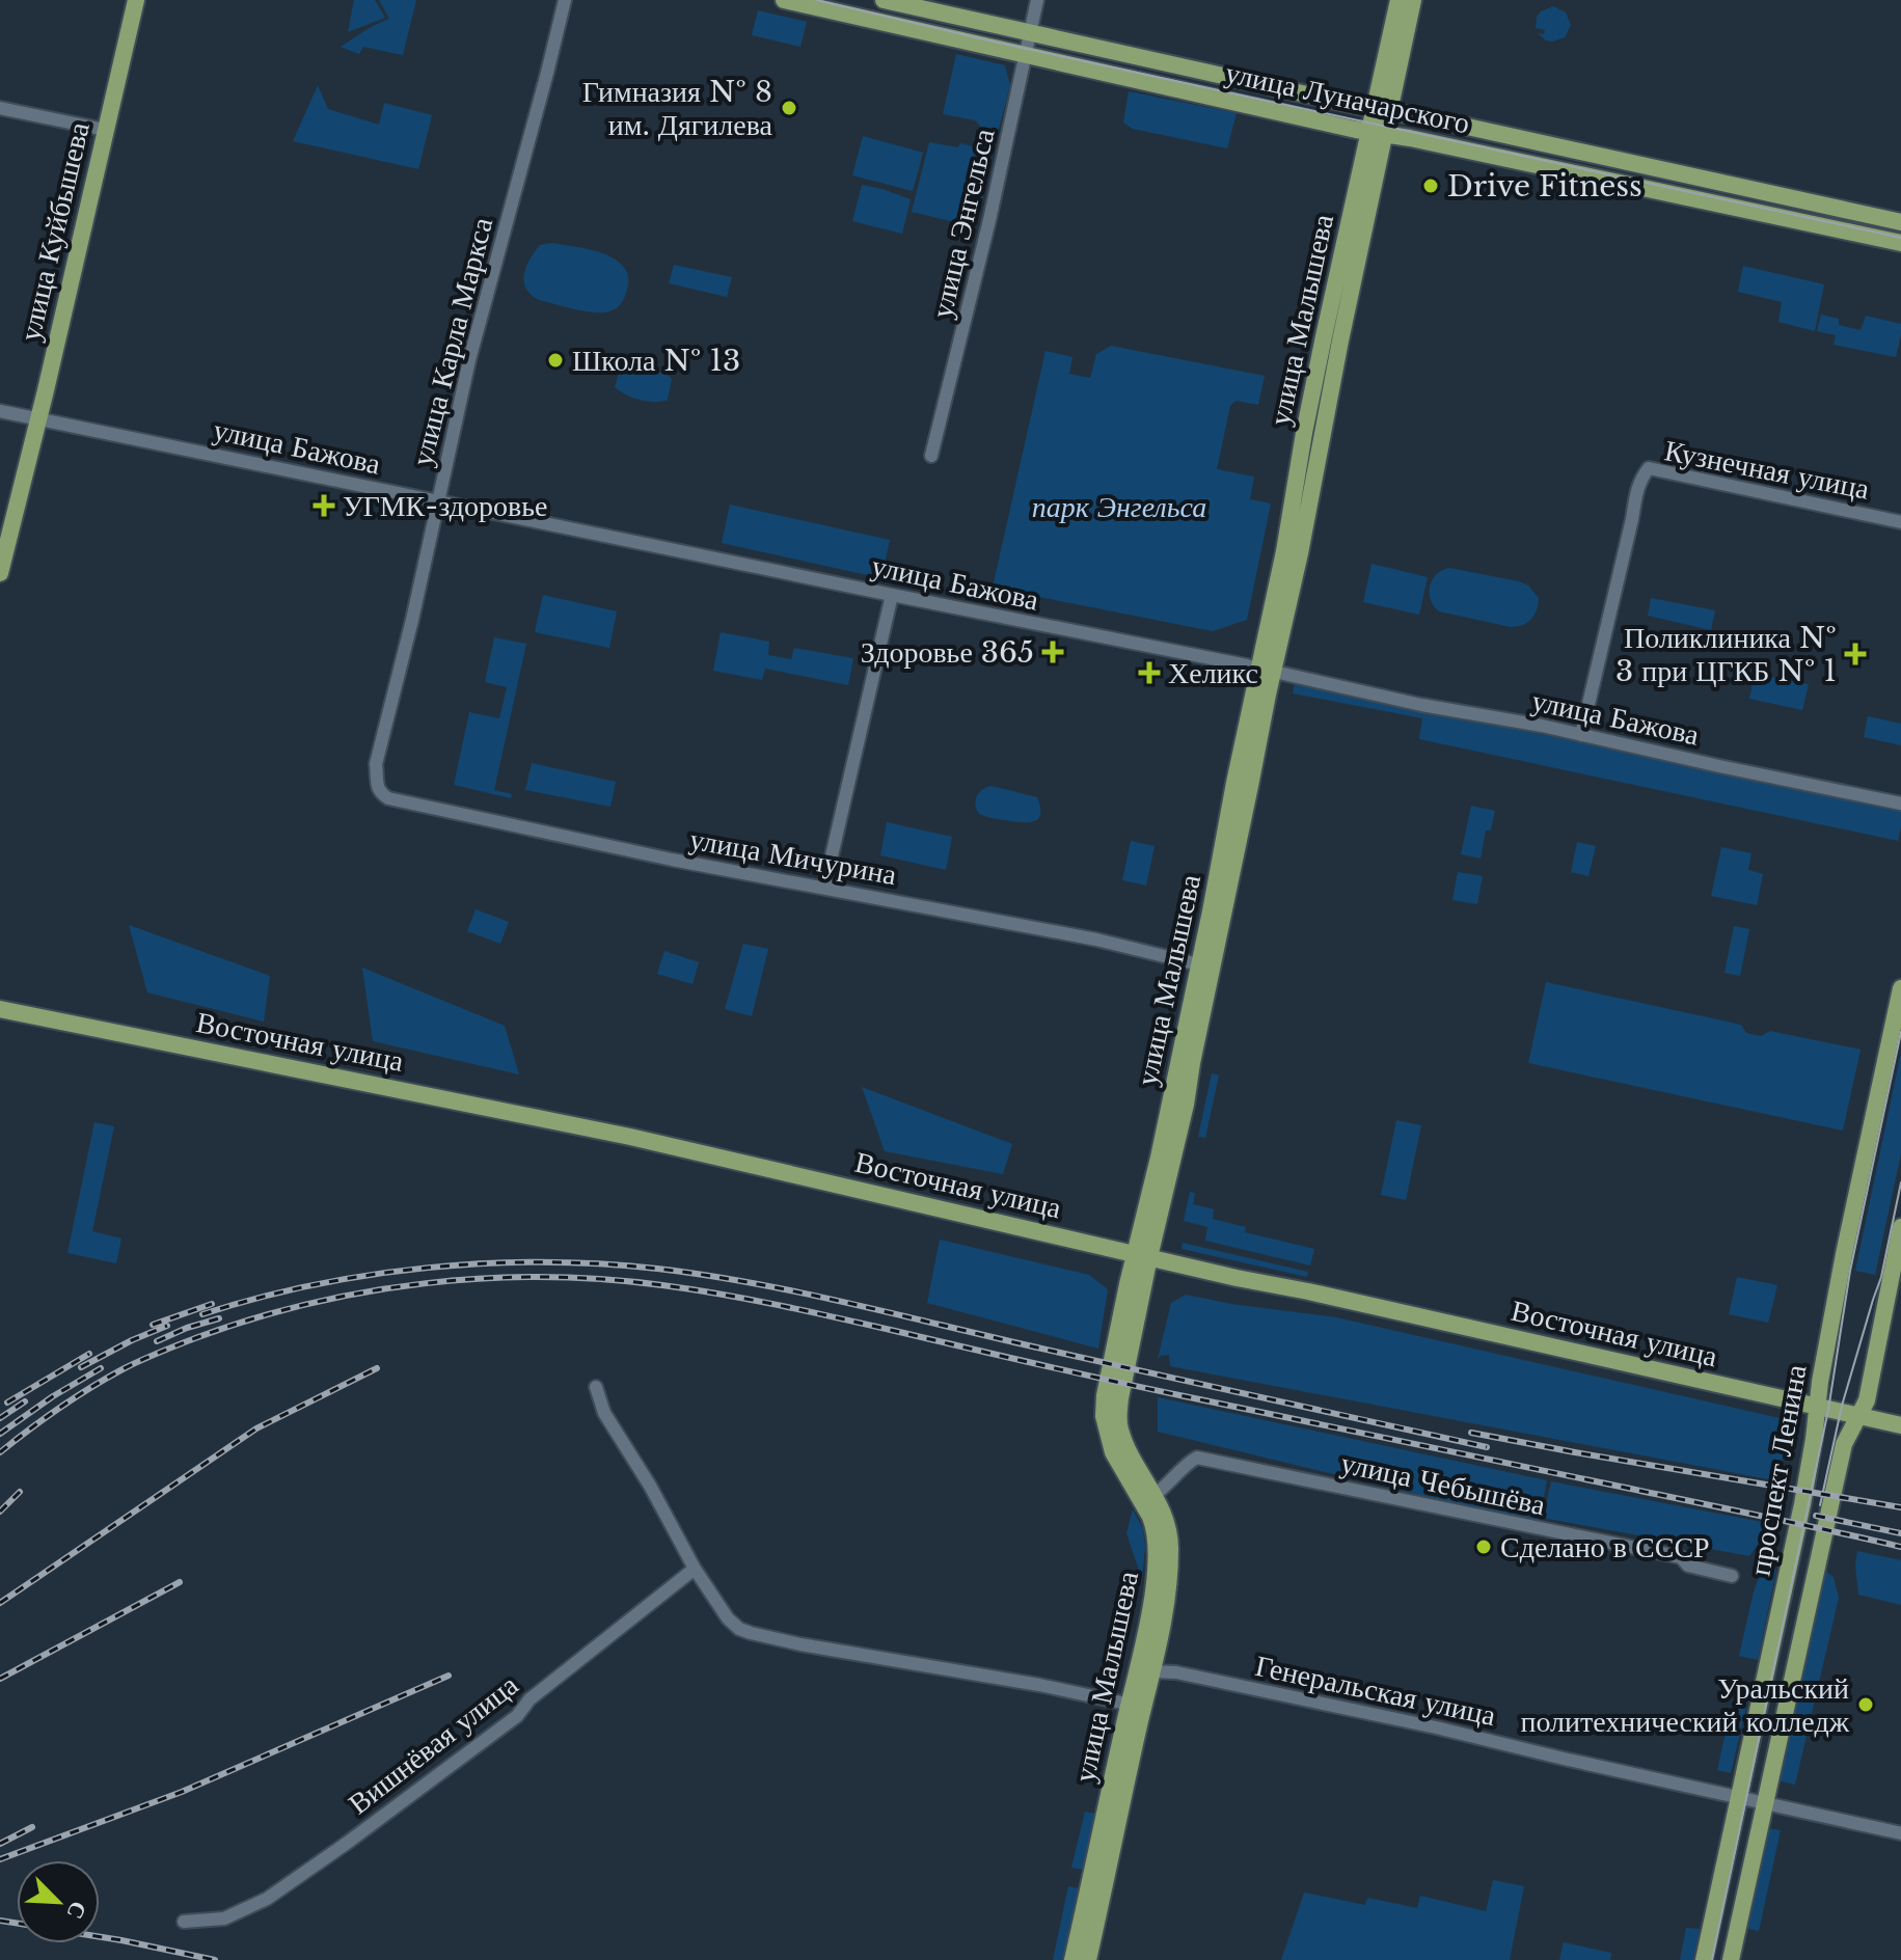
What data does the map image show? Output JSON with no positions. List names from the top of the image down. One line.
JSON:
{"streets":{"main road":["улица Луначарского","улица Куйбышева","улица Малышева","Восточная улица","проспект Ленина"],"street":["улица Энгельса","улица Карла Маркса","улица Бажова","Кузнечная улица","улица Мичурина","улица Чебышёва","Генеральская улица","Вишнёвая улица"]},"crossings":[["улица Луначарского","улица Энгельса"],["улица Луначарского","улица Малышева"],["улица Куйбышева","улица Бажова"],["улица Малышева","улица Бажова"],["улица Малышева","улица Мичурина"],["улица Малышева","Восточная улица"],["улица Малышева","улица Чебышёва"],["улица Малышева","Генеральская улица"],["улица Карла Маркса","улица Бажова"],["улица Карла Маркса","улица Мичурина"],["улица Бажова","Кузнечная улица"],["Восточная улица","проспект Ленина"],["проспект Ленина","Генеральская улица"]],"parks":["парк Энгельса"],"places":{"other":["Гимназия № 8 им. Дягилева","Drive Fitness","Школа № 13","Сделано в СССР","Уральский политехнический колледж"],"health":["УГМК-здоровье","Здоровье 365","Поликлиника № 3 при ЦГКБ № 1","Хеликс"]},"north":"bottom right"}
